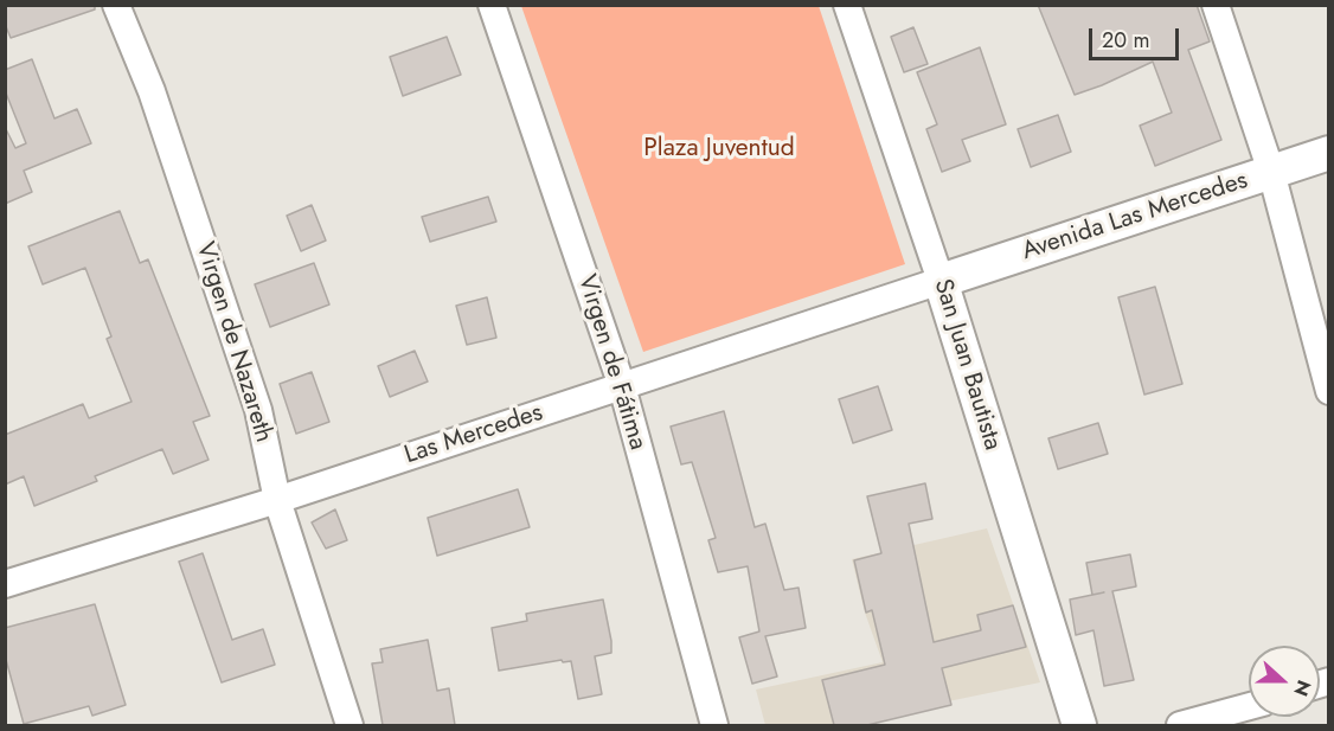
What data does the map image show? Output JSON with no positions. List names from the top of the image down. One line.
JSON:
{"streets":{"street":["Avenida Las Mercedes","Virgen de Nazareth","Virgen de Fátima","San Juan Bautista","Las Mercedes"]},"crossings":[["Avenida Las Mercedes","San Juan Bautista"],["Avenida Las Mercedes","Las Mercedes"],["Virgen de Nazareth","Las Mercedes"],["Virgen de Fátima","Las Mercedes"],["San Juan Bautista","Las Mercedes"]],"parks":["Plaza Juventud"],"scale_bar":"20 m","north":"right"}
